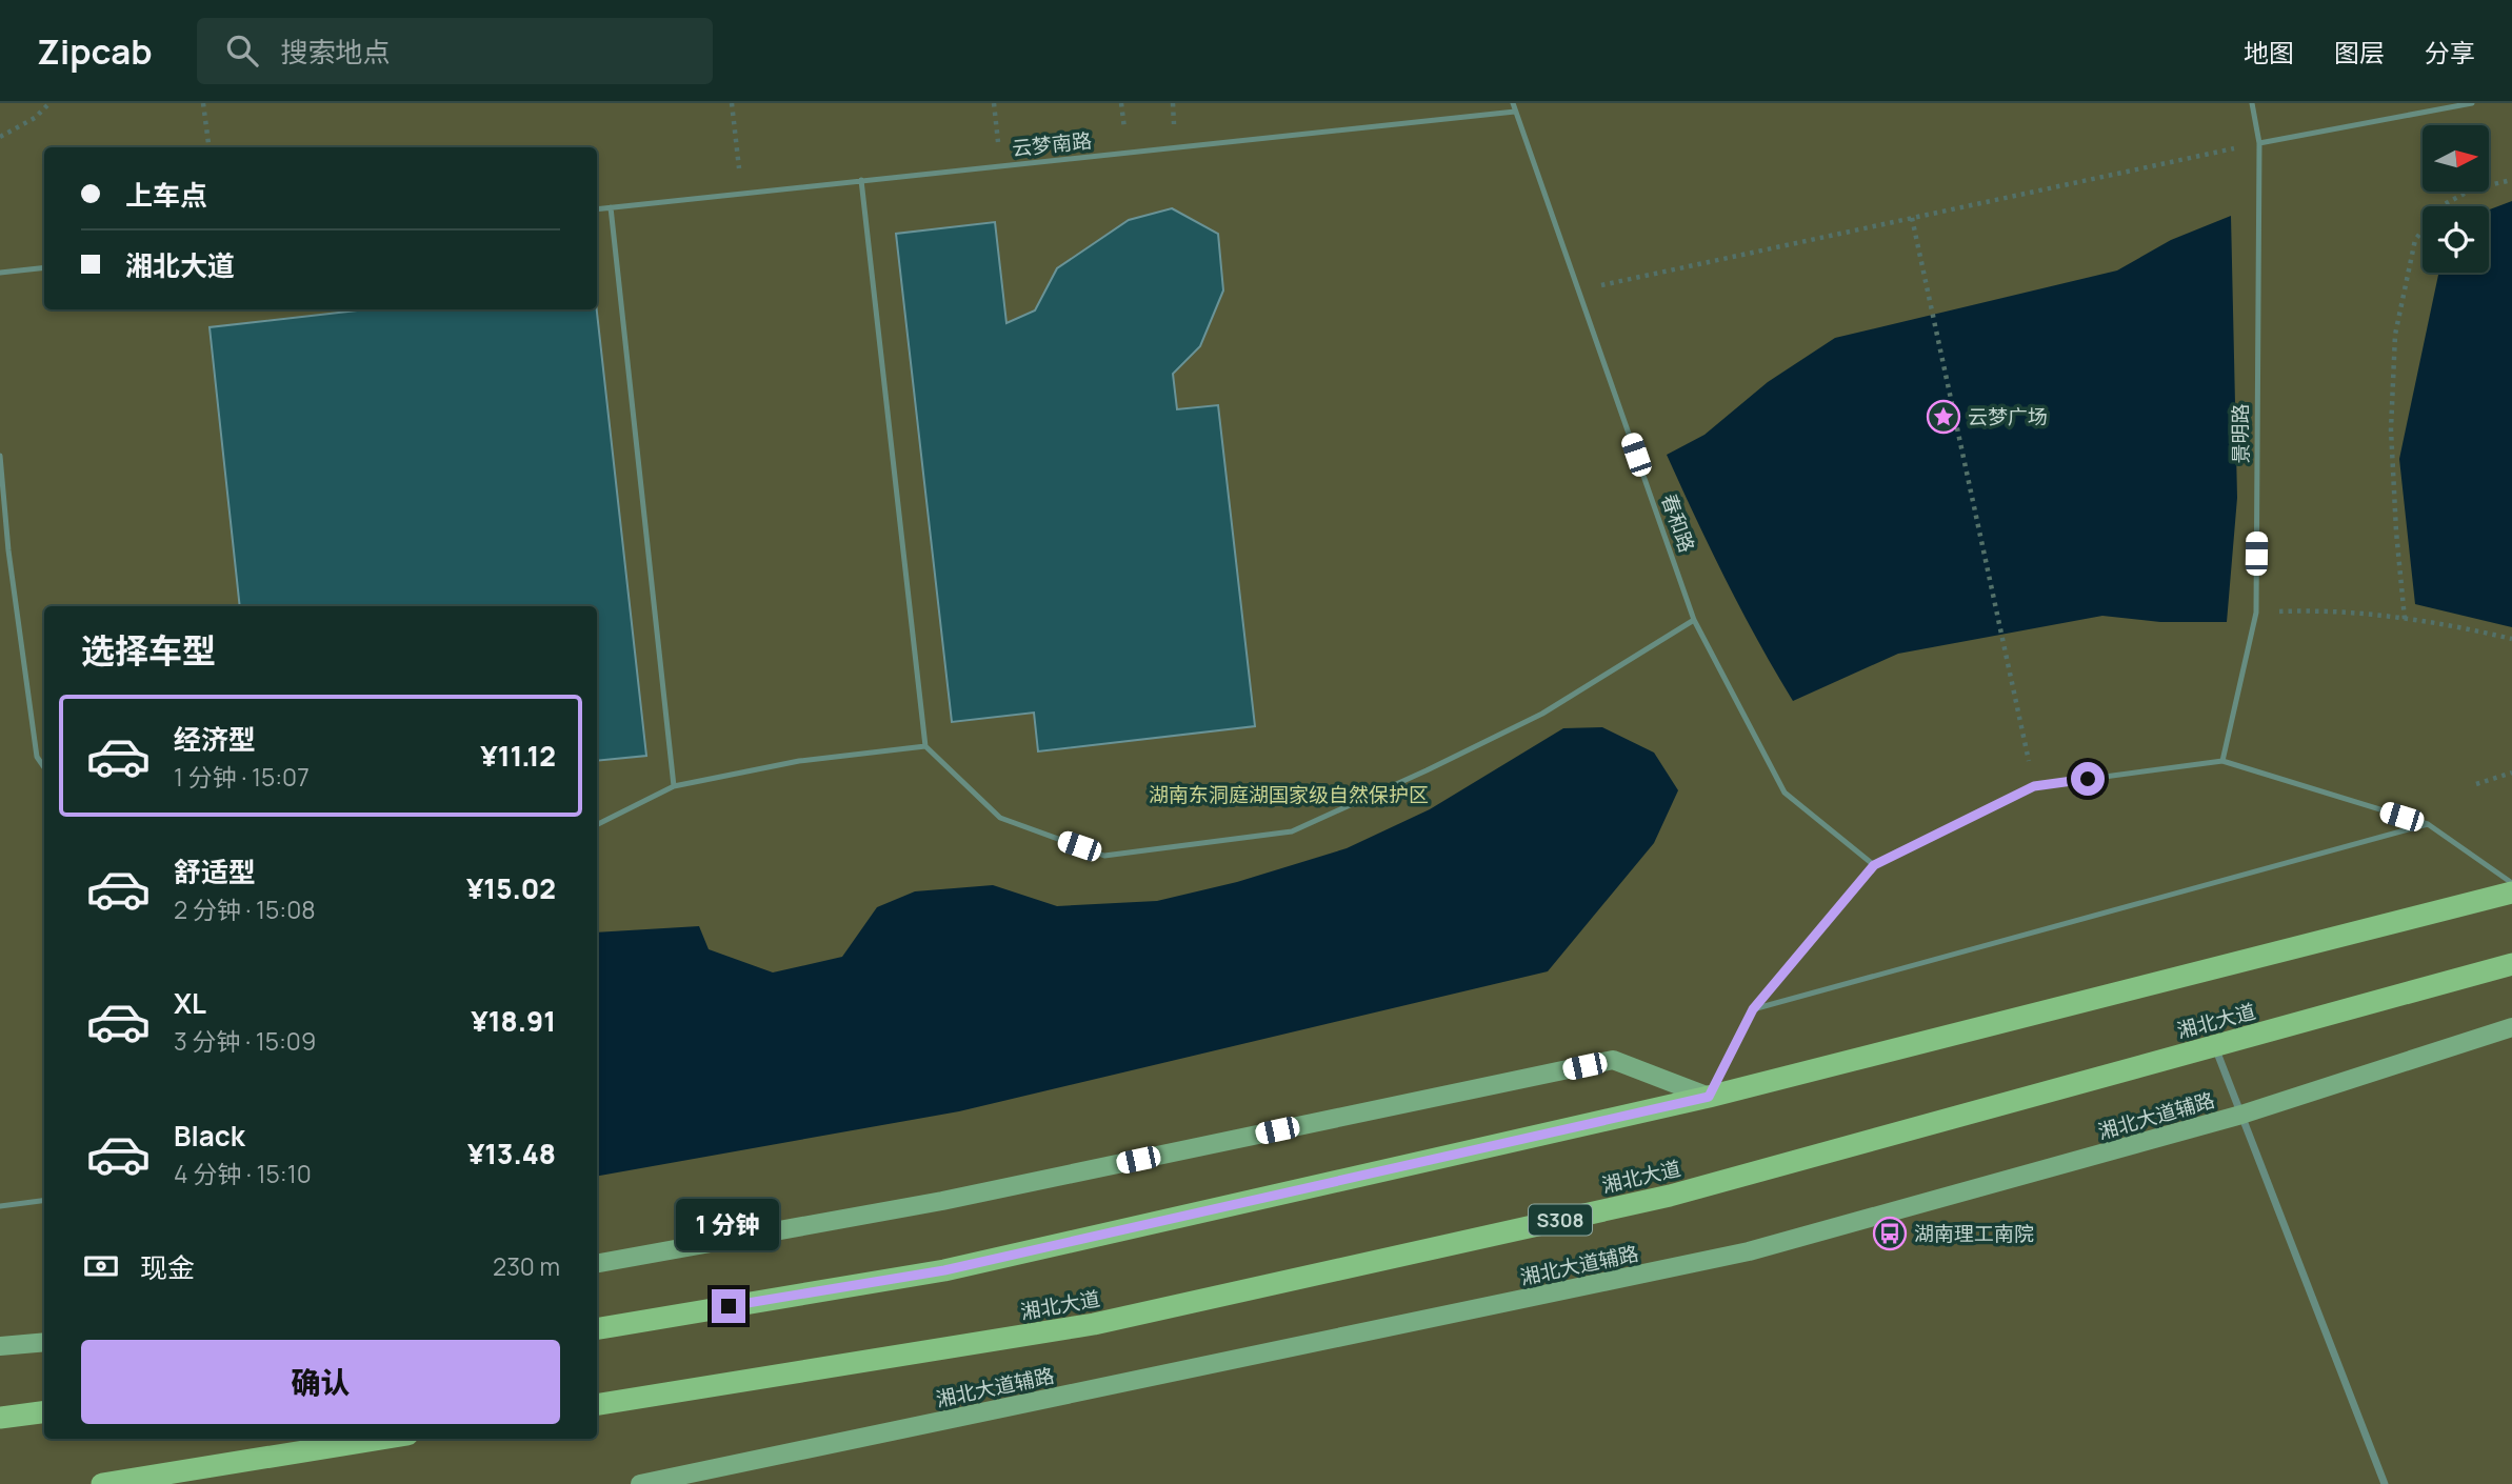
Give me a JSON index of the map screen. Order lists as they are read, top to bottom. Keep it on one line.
{"streets":{"highway":["湘北大道","S308"],"main road":["湘北大道辅路"],"lane":["云梦南路","景明路","春和路"]},"crossings":[["云梦南路","春和路"]],"parks":["湖南东洞庭湖国家级自然保护区"],"places":{"place":["云梦广场"],"bus stop":["湖南理工南院"]},"north":"right","page":{"header":"Zipcab","search":"搜索地点","nav":["地图","图层","分享"],"banner":["上车点","湘北大道"],"heading":"选择车型","list":[{"name":"经济型","note":"1 分钟 · 15:07","value":"¥11.12"},{"name":"舒适型","note":"2 分钟 · 15:08","value":"¥15.02"},{"name":"XL","note":"3 分钟 · 15:09","value":"¥18.91"},{"name":"Black","note":"4 分钟 · 15:10","value":"¥13.48"}],"bubble":"1 分钟","pay":["现金","230 m"],"buttons":"确认"}}
